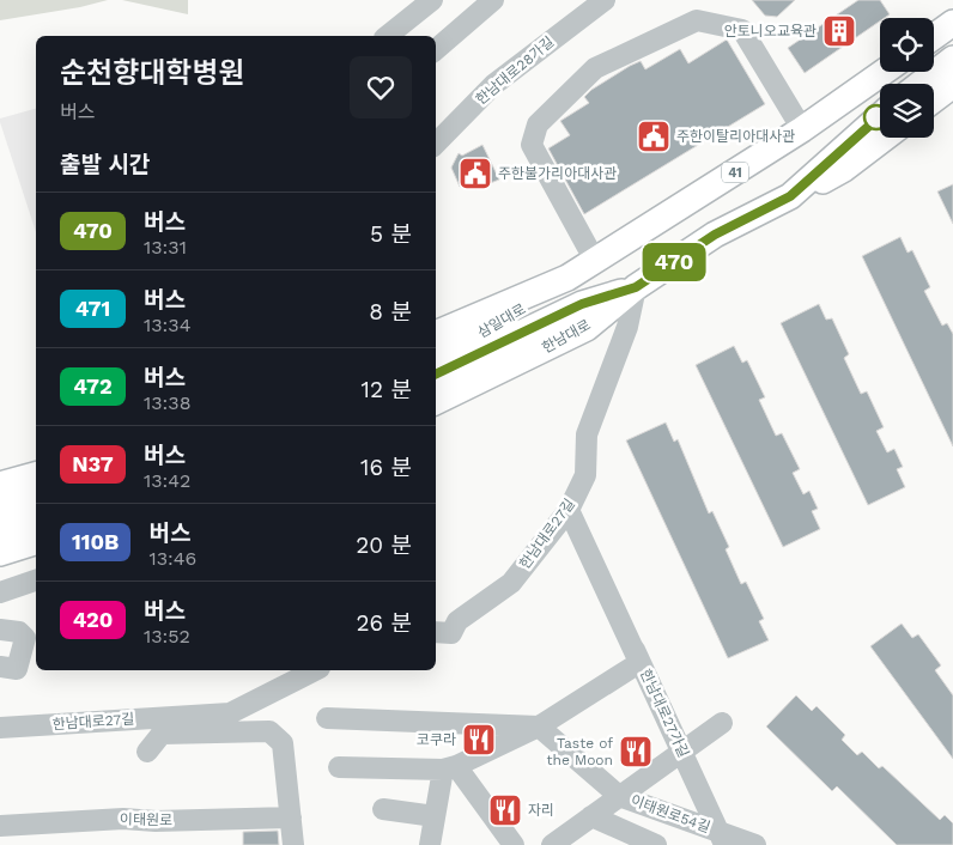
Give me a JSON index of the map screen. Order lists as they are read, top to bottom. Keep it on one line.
{"streets":{"main road":["41","삼일대로","한남대로"],"street":["한남대로28가길","한남대로27길","한남대로27가길","이태원로54길","이태원로"]},"crossings":[["41","삼일대로"],["삼일대로","한남대로"],["삼일대로","한남대로27길"],["한남대로","한남대로27길"],["한남대로27길","한남대로27가길"],["한남대로27가길","이태원로54길"]],"places":{"building":["안토니오교육관"],"public building":["주한이탈리아대사관","주한불가리아대사관"],"restaurant":["코쿠라","Taste of the Moon","자리"]},"lines":["bus line 470"],"page":{"on_map":"470","heading":[["순천향대학병원","버스"],"출발 시간"],"list":[{"mark":"470","name":"버스","note":"13:31","value":"5 분"},{"mark":"471","name":"버스","note":"13:34","value":"8 분"},{"mark":"472","name":"버스","note":"13:38","value":"12 분"},{"mark":"N37","name":"버스","note":"13:42","value":"16 분"},{"mark":"110B","name":"버스","note":"13:46","value":"20 분"},{"mark":"420","name":"버스","note":"13:52","value":"26 분"}]}}
